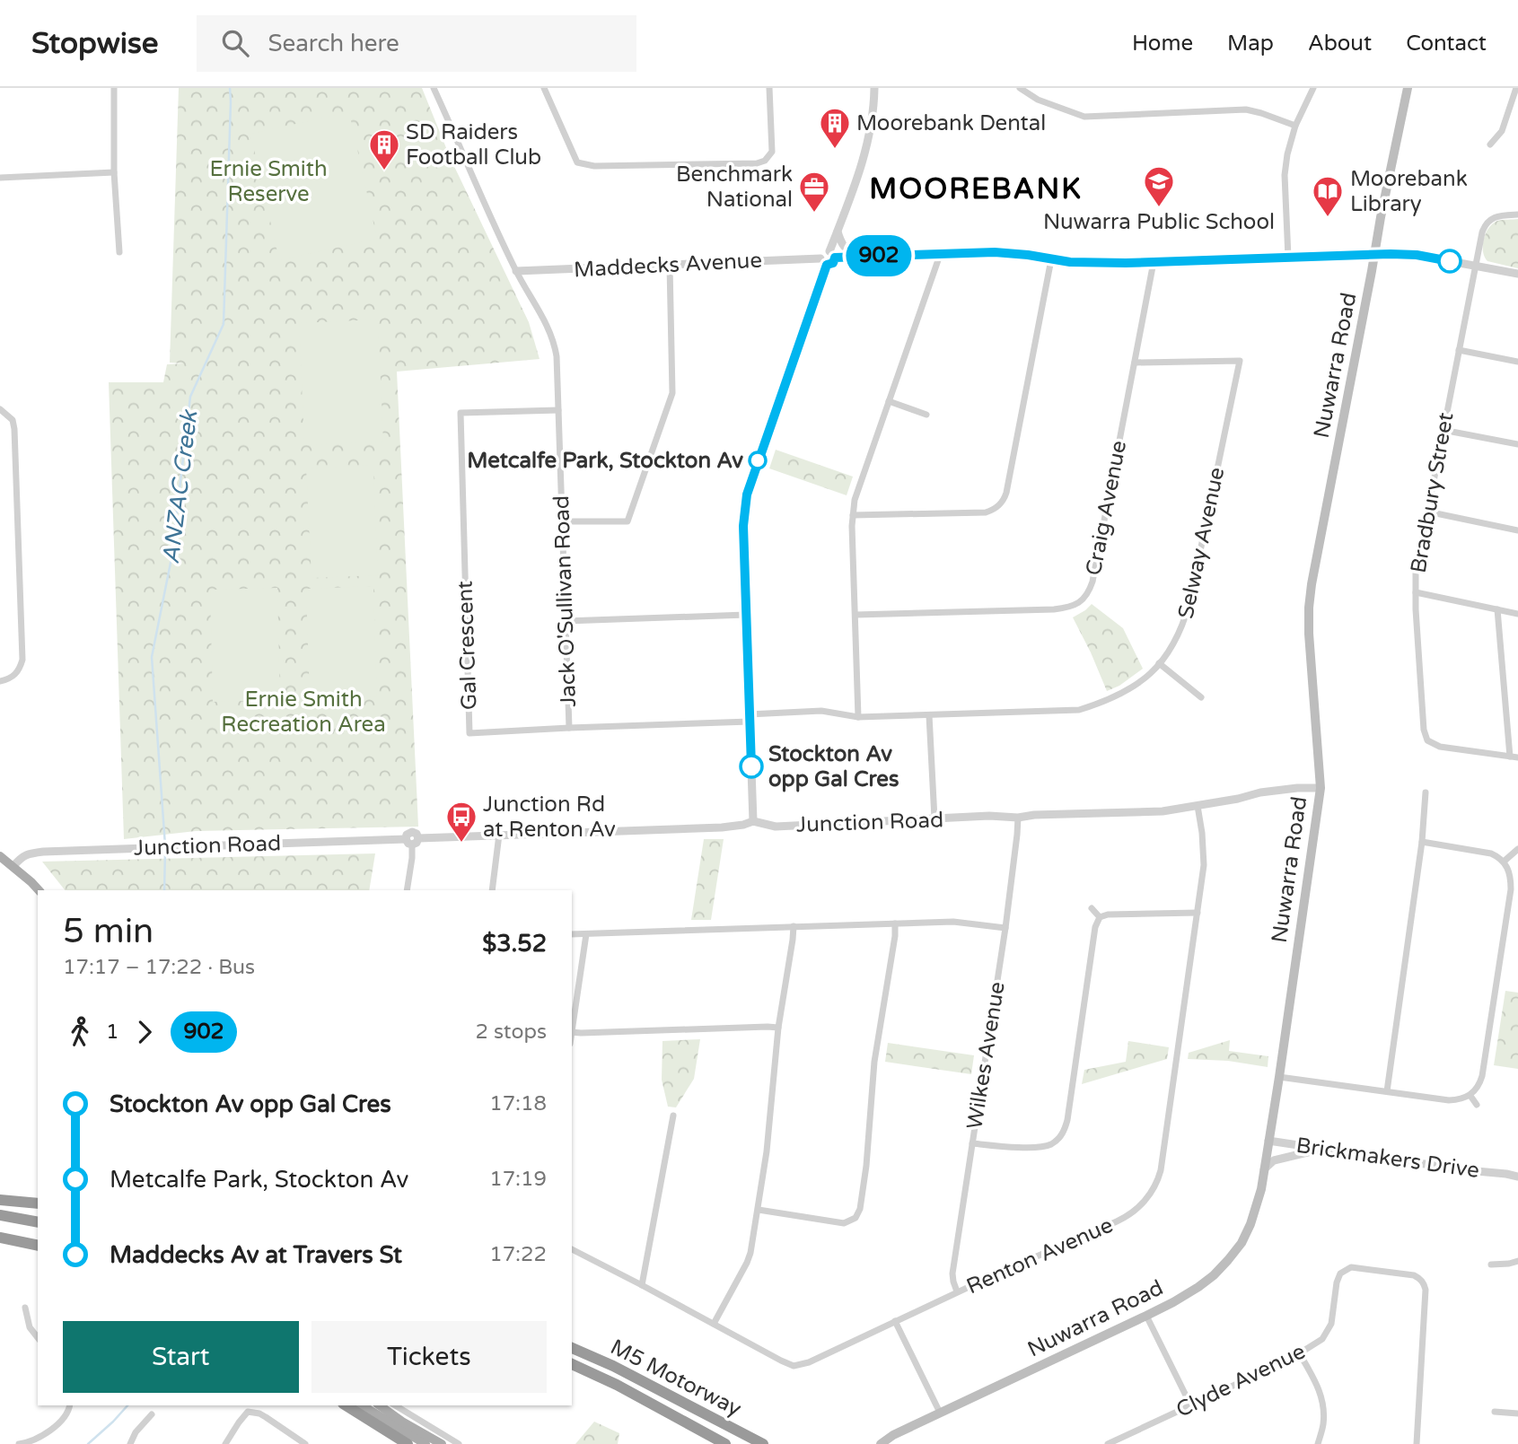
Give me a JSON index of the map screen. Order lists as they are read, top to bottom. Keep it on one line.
{"streets":{"highway":["M5 Motorway"],"main road":["Nuwarra Road"],"street":["Maddecks Avenue","Bradbury Street","Craig Avenue","Selway Avenue","Jack O'Sullivan Road","Gal Crescent","Junction Road","Wilkes Avenue","Brickmakers Drive","Renton Avenue","Clyde Avenue"]},"crossings":[["Maddecks Avenue","Jack O'Sullivan Road"],["Nuwarra Road","Junction Road"],["Nuwarra Road","Brickmakers Drive"],["Craig Avenue","Selway Avenue"],["Selway Avenue","Gal Crescent"],["Jack O'Sullivan Road","Gal Crescent"],["Junction Road","Wilkes Avenue"],["Junction Road","Renton Avenue"],["Wilkes Avenue","Renton Avenue"]],"districts":["MOOREBANK"],"water":["ANZAC Creek"],"parks":["Ernie Smith Reserve","Ernie Smith Recreation Area"],"places":{"building":["Moorebank Dental","SD Raiders Football Club"],"school or university":["Nuwarra Public School"],"office":["Benchmark National"],"library":["Moorebank Library"],"other":["Metcalfe Park, Stockton Av","Stockton Av opp Gal Cres"],"bus stop":["Junction Rd at Renton Av"]},"lines":["bus line 902"],"page":{"header":"Stopwise","search":"Search here","nav":["Home","Map","About","Contact"],"on_map":"902","heading":["5 min","17:17 – 17:22 · Bus","$3.52"],"legs":["1","902","2 stops"],"list":[{"name":"Stockton Av opp Gal Cres","value":"17:18"},{"name":"Metcalfe Park, Stockton Av","value":"17:19"},{"name":"Maddecks Av at Travers St","value":"17:22"}],"buttons":["Start","Tickets"]}}
